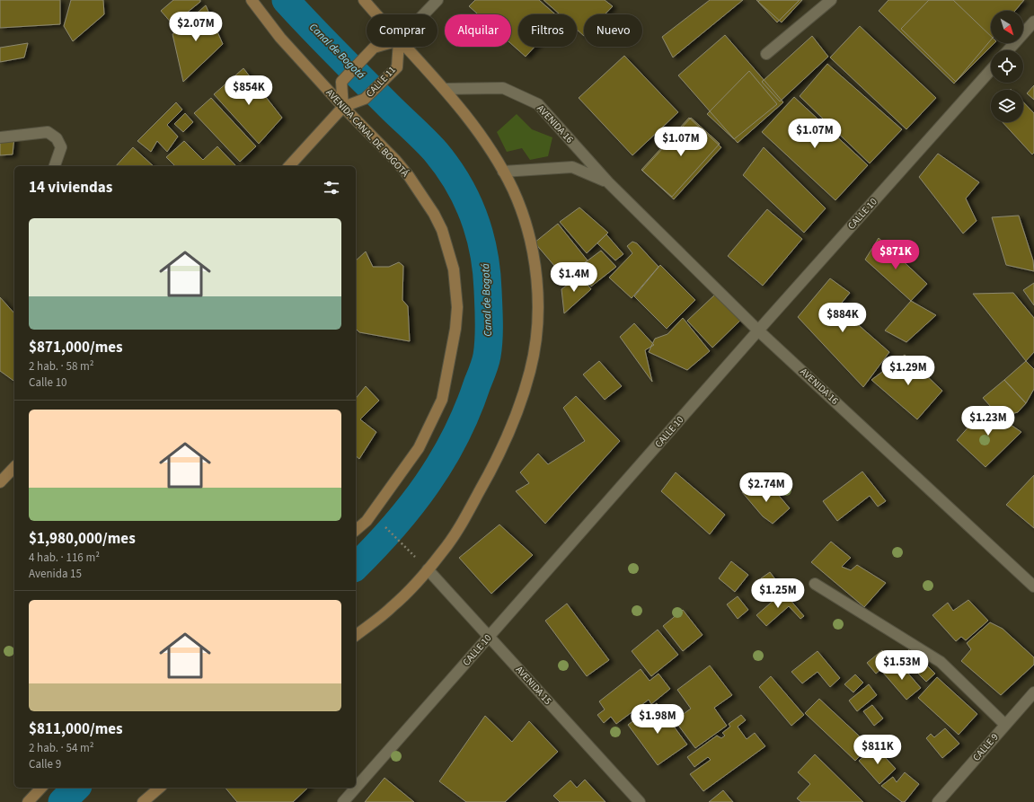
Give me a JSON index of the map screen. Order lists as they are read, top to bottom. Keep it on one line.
{"streets":{"main road":["CALLE 11","AVENIDA CANAL DE BOGOTÁ"],"street":["AVENIDA 16","CALLE 10","AVENIDA 15","CALLE 9"]},"crossings":[["CALLE 11","AVENIDA CANAL DE BOGOTÁ"],["AVENIDA 16","CALLE 10"],["CALLE 10","AVENIDA 15"]],"water":["Canal de Bogotá"],"north":"bottom right","page":{"price":["$2.07M","$854K","$1.07M","$1.07M","$871K","$1.4M","$884K","$1.29M","$1.23M","$2.74M","$1.25M","$1.53M","$1.98M","$811K"],"chip":["Comprar","Alquilar","Filtros","Nuevo"],"heading":"14 viviendas","list":[{"name":"$871,000/mes","note":"2 hab. · 58 m² · Calle 10"},{"name":"$1,980,000/mes","note":"4 hab. · 116 m² · Avenida 15"},{"name":"$811,000/mes","note":"2 hab. · 54 m² · Calle 9"}]}}
